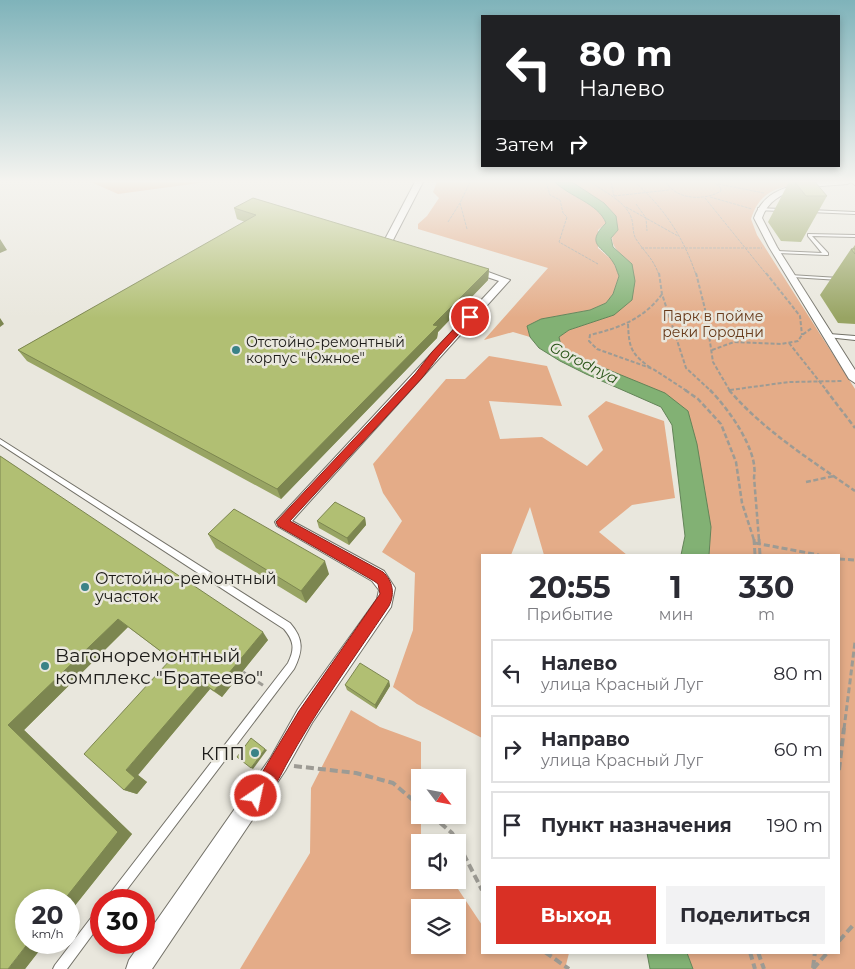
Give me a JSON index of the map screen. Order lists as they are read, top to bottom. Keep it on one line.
{"water":["Gorodnya"],"parks":["Парк в пойме реки Городни"],"places":["Отстойно-ремонтный корпус \"Южное\"","Отстойно-ремонтный участок","Вагоноремонтный комплекс \"Братеево\"","КПП"],"north":"bottom right","page":{"turn":["80 m","Налево"],"then":"Затем","eta":["20:55","Прибытие","1","мин","330","m"],"list":[{"name":"Налево","note":"улица Красный Луг","value":"80 m"},{"name":"Направо","note":"улица Красный Луг","value":"60 m"},{"name":"Пункт назначения","value":"190 m"}],"buttons":["Выход","Поделиться"],"speed":"20 km/h","limit":"30"}}
